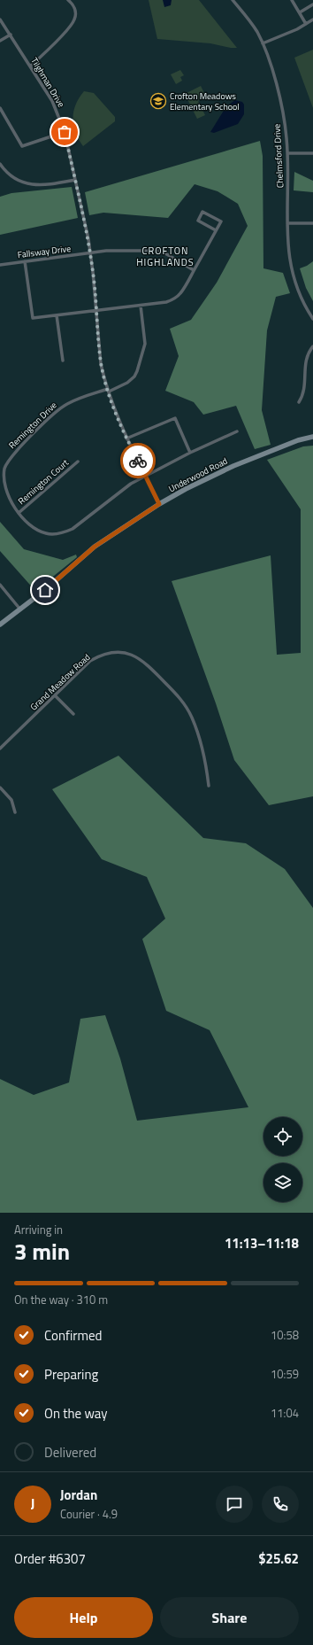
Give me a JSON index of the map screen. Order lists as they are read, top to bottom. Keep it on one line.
{"streets":{"street":["Tilghman Drive","Chelmsford Drive","Fallsway Drive","Remington Drive","Underwood Road","Remington Court","Grand Meadow Road"]},"crossings":[["Tilghman Drive","Fallsway Drive"],["Tilghman Drive","Remington Drive"],["Tilghman Drive","Underwood Road"],["Remington Drive","Remington Court"]],"districts":["CROFTON HIGHLANDS"],"places":{"school or university":["Crofton Meadows Elementary School"]},"page":{"heading":["3 min","Arriving in","11:13–11:18"],"panel":["Jordan","Courier · 4.9","Order #6307","$25.62"],"bar":"On the way · 310 m","list":[["Confirmed","10:58"],["Preparing","10:59"],["On the way","11:04"],"Delivered"],"round":"J","buttons":["Help","Share"]}}
